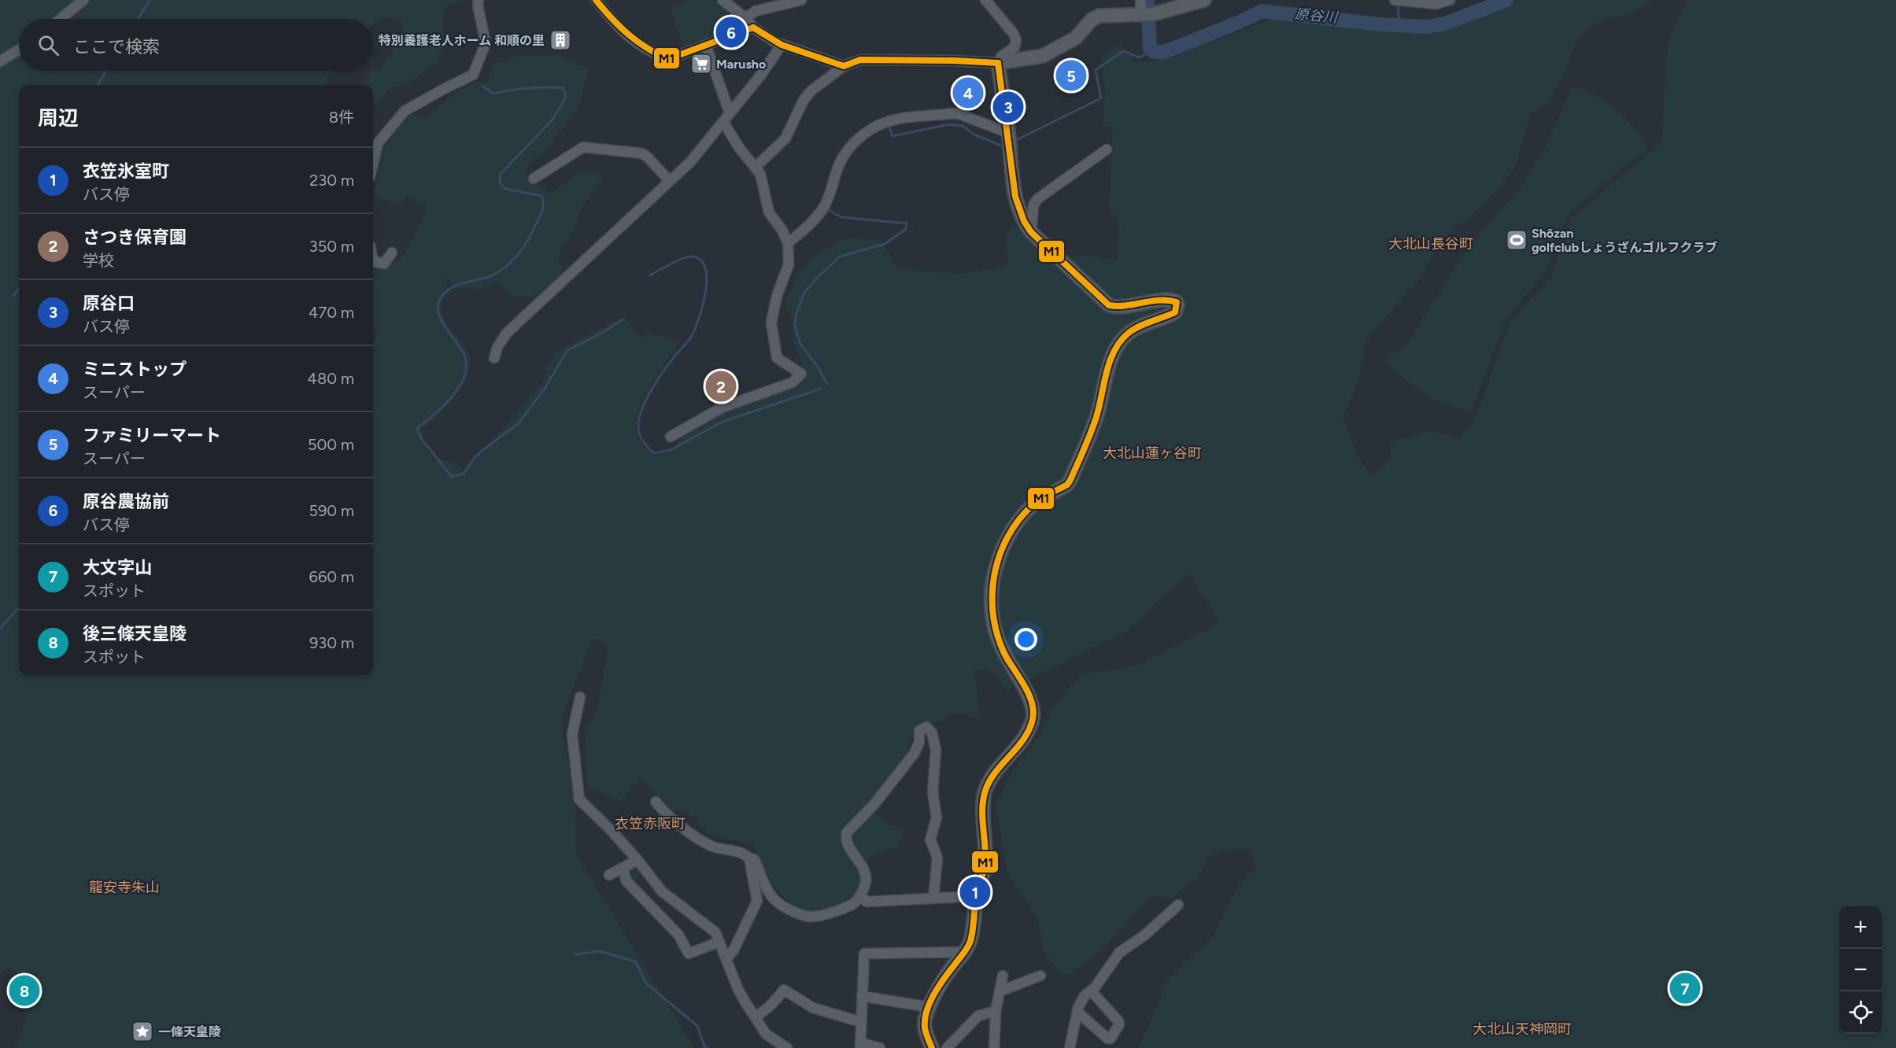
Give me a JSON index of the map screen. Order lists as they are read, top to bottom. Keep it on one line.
{"districts":["大北山長谷町","大北山蓮ヶ谷町","衣笠赤阪町","龍安寺朱山","大北山天神岡町"],"water":["原谷川"],"places":{"building":["特別養護老人ホーム 和順の里"],"supermarket":["Marusho"],"sports":["Shõzan golfclubしょうざんゴルフクラブ"],"place":["一條天皇陵"]},"lines":["transit line M1"],"page":{"pins":["6","5","4","3","2","1","7","8"],"search":"ここで検索","heading":["周辺","8件"],"list":[{"mark":"1","name":"衣笠氷室町","note":"バス停","value":"230 m"},{"mark":"2","name":"さつき保育園","note":"学校","value":"350 m"},{"mark":"3","name":"原谷口","note":"バス停","value":"470 m"},{"mark":"4","name":"ミニストップ","note":"スーパー","value":"480 m"},{"mark":"5","name":"ファミリーマート","note":"スーパー","value":"500 m"},{"mark":"6","name":"原谷農協前","note":"バス停","value":"590 m"},{"mark":"7","name":"大文字山","note":"スポット","value":"660 m"},{"mark":"8","name":"後三條天皇陵","note":"スポット","value":"930 m"}],"map_buttons":["+","−"]}}
